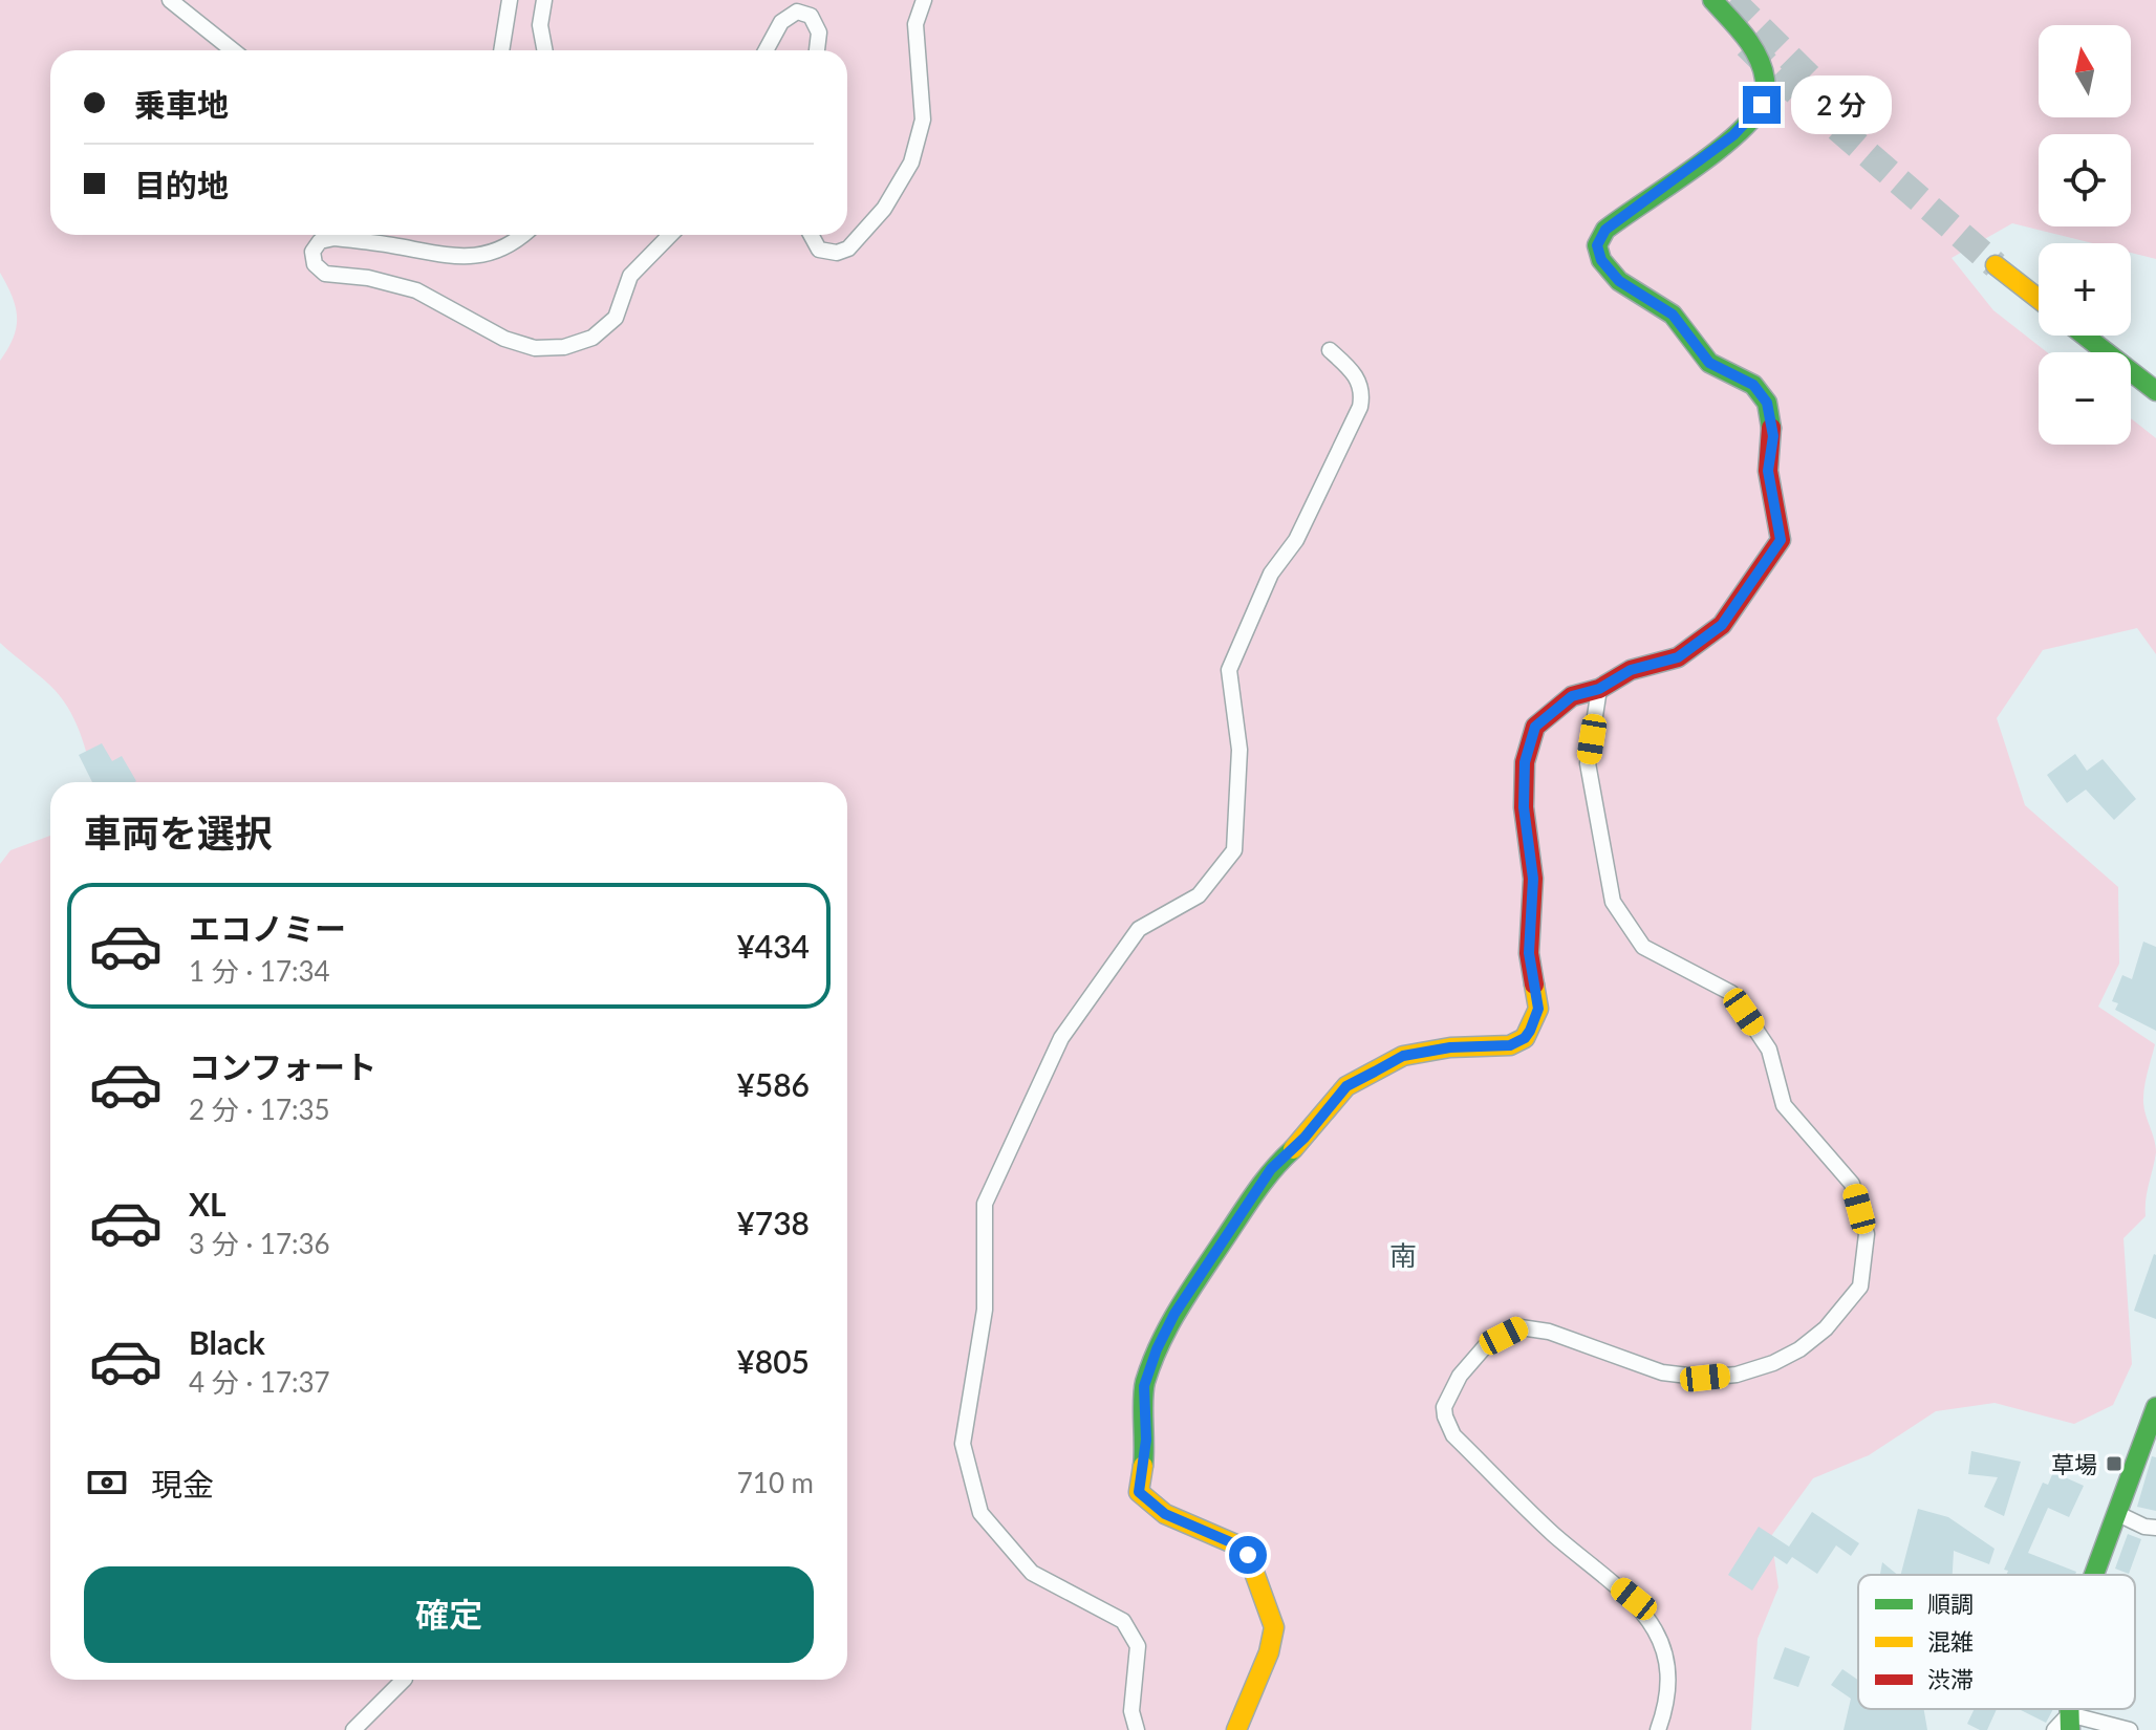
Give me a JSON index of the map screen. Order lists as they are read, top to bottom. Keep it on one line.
{"districts":["南"],"places":{"transit":["草場"]},"legend":["順調","混雑","渋滞"],"north":"top","page":{"map_buttons":["+","−"],"banner":["乗車地","目的地"],"bubble":"2 分","heading":"車両を選択","list":[{"name":"エコノミー","note":"1 分 · 17:34","value":"¥434"},{"name":"コンフォート","note":"2 分 · 17:35","value":"¥586"},{"name":"XL","note":"3 分 · 17:36","value":"¥738"},{"name":"Black","note":"4 分 · 17:37","value":"¥805"}],"pay":["現金","710 m"],"buttons":"確定"}}
